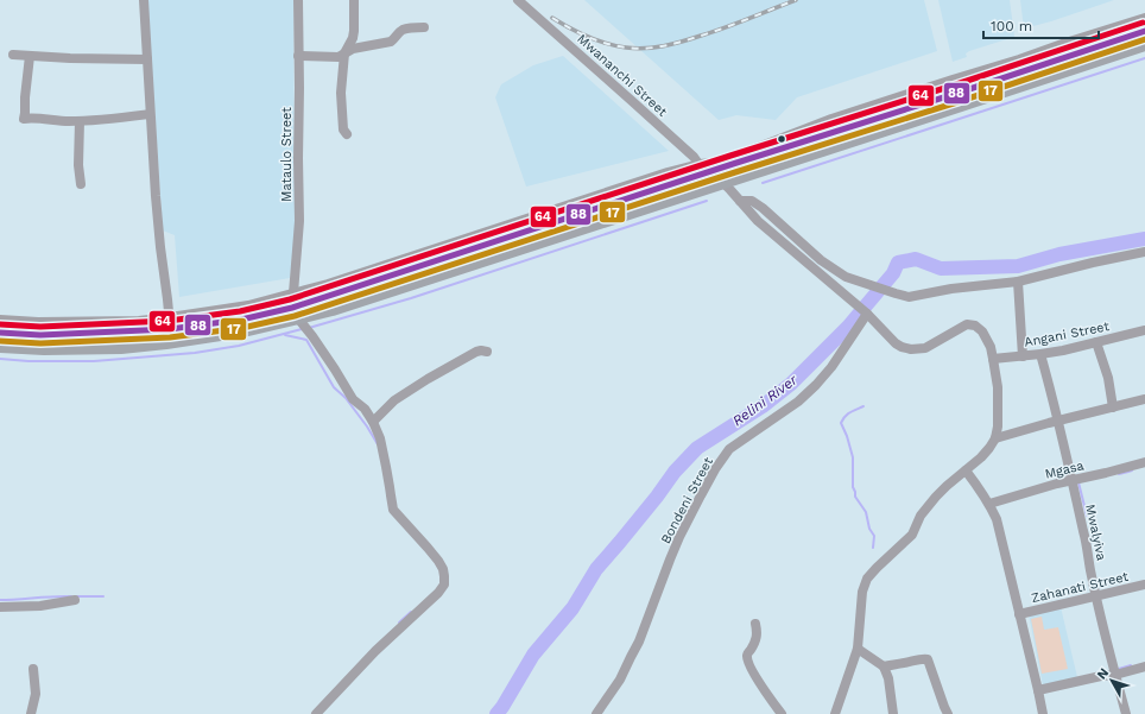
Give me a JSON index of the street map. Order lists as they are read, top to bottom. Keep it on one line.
{"streets":{"street":["Mwananchi Street","Mataulo Street","Angani Street","Mgasa","Bondeni Street","Mwalyiva","Zahanati Street"]},"crossings":[["Angani Street","Mwalyiva"],["Mgasa","Mwalyiva"],["Mwalyiva","Zahanati Street"]],"water":["Relini River"],"lines":["transit line 64","transit line 88","transit line 17"],"scale_bar":"100 m","north":"top left"}
